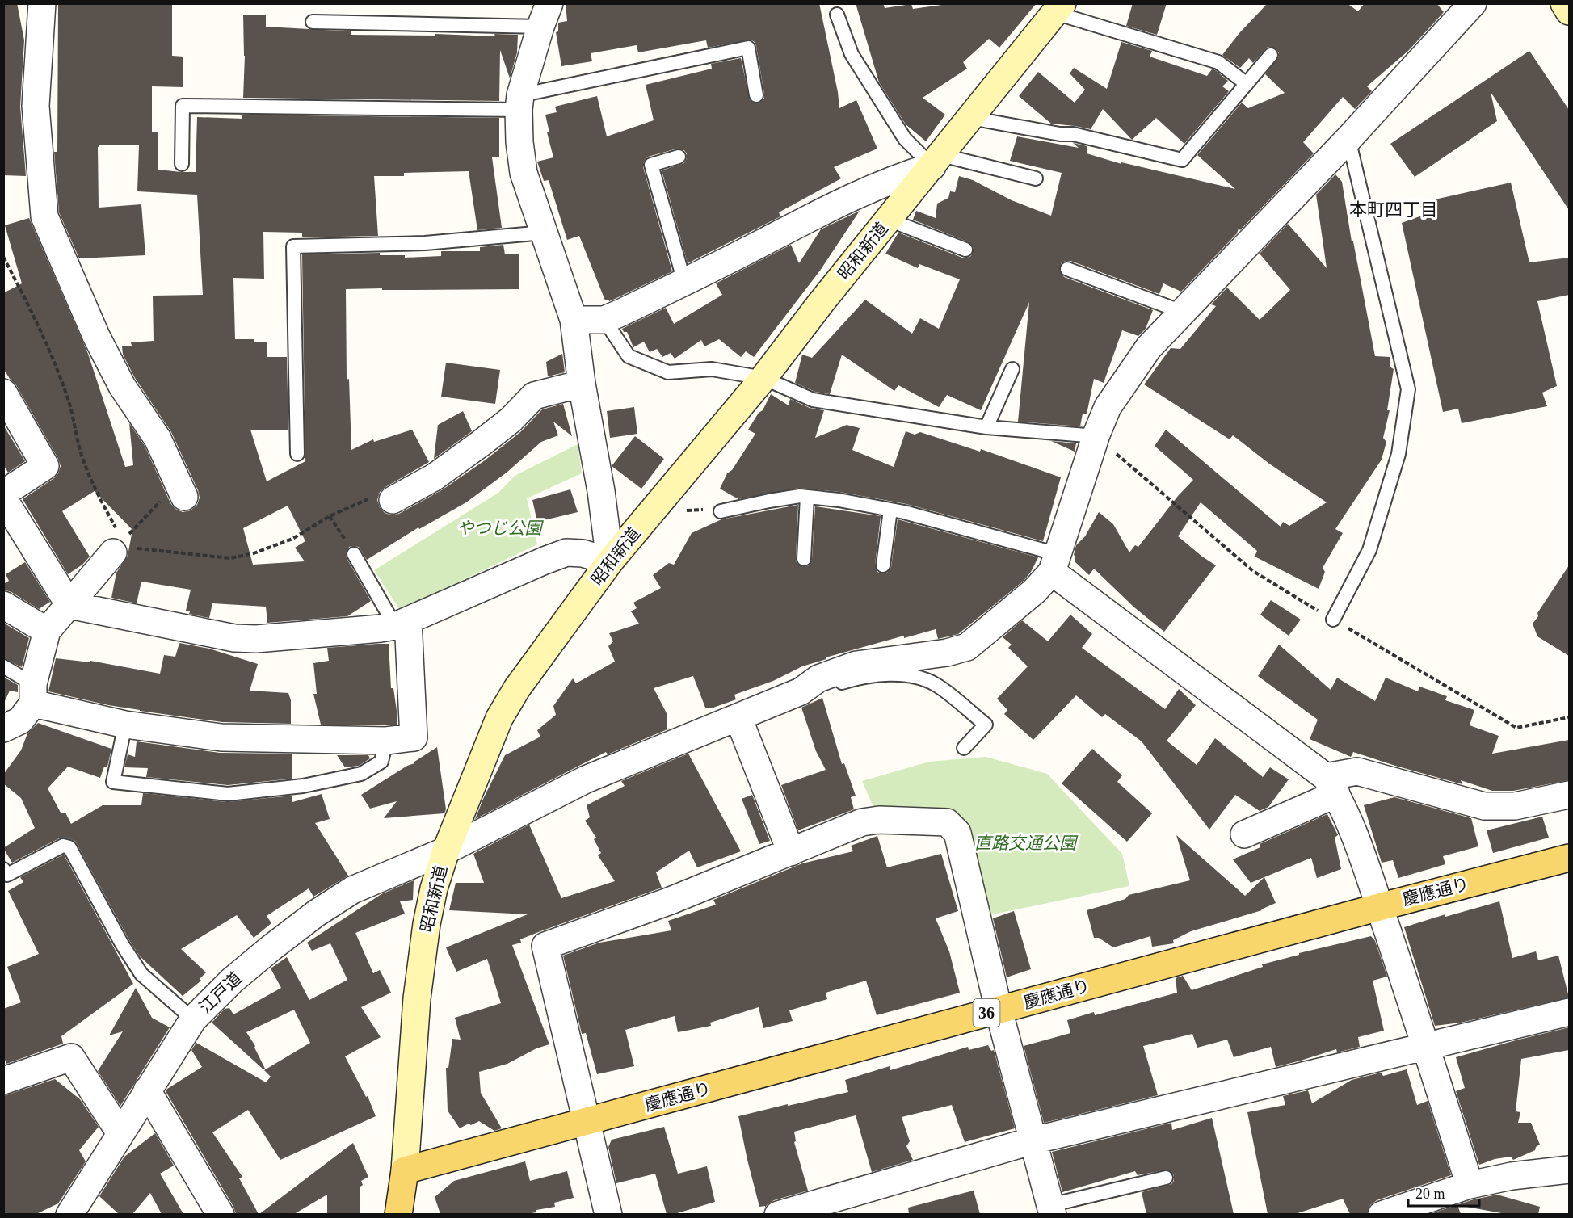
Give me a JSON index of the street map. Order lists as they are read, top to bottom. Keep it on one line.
{"streets":{"main road":["昭和新道","慶應通り","36"],"street":["江戸道"]},"crossings":[["昭和新道","慶應通り"],["昭和新道","江戸道"]],"districts":["本町四丁目"],"parks":["やつじ公園","直路交通公園"],"scale_bar":"20 m"}
